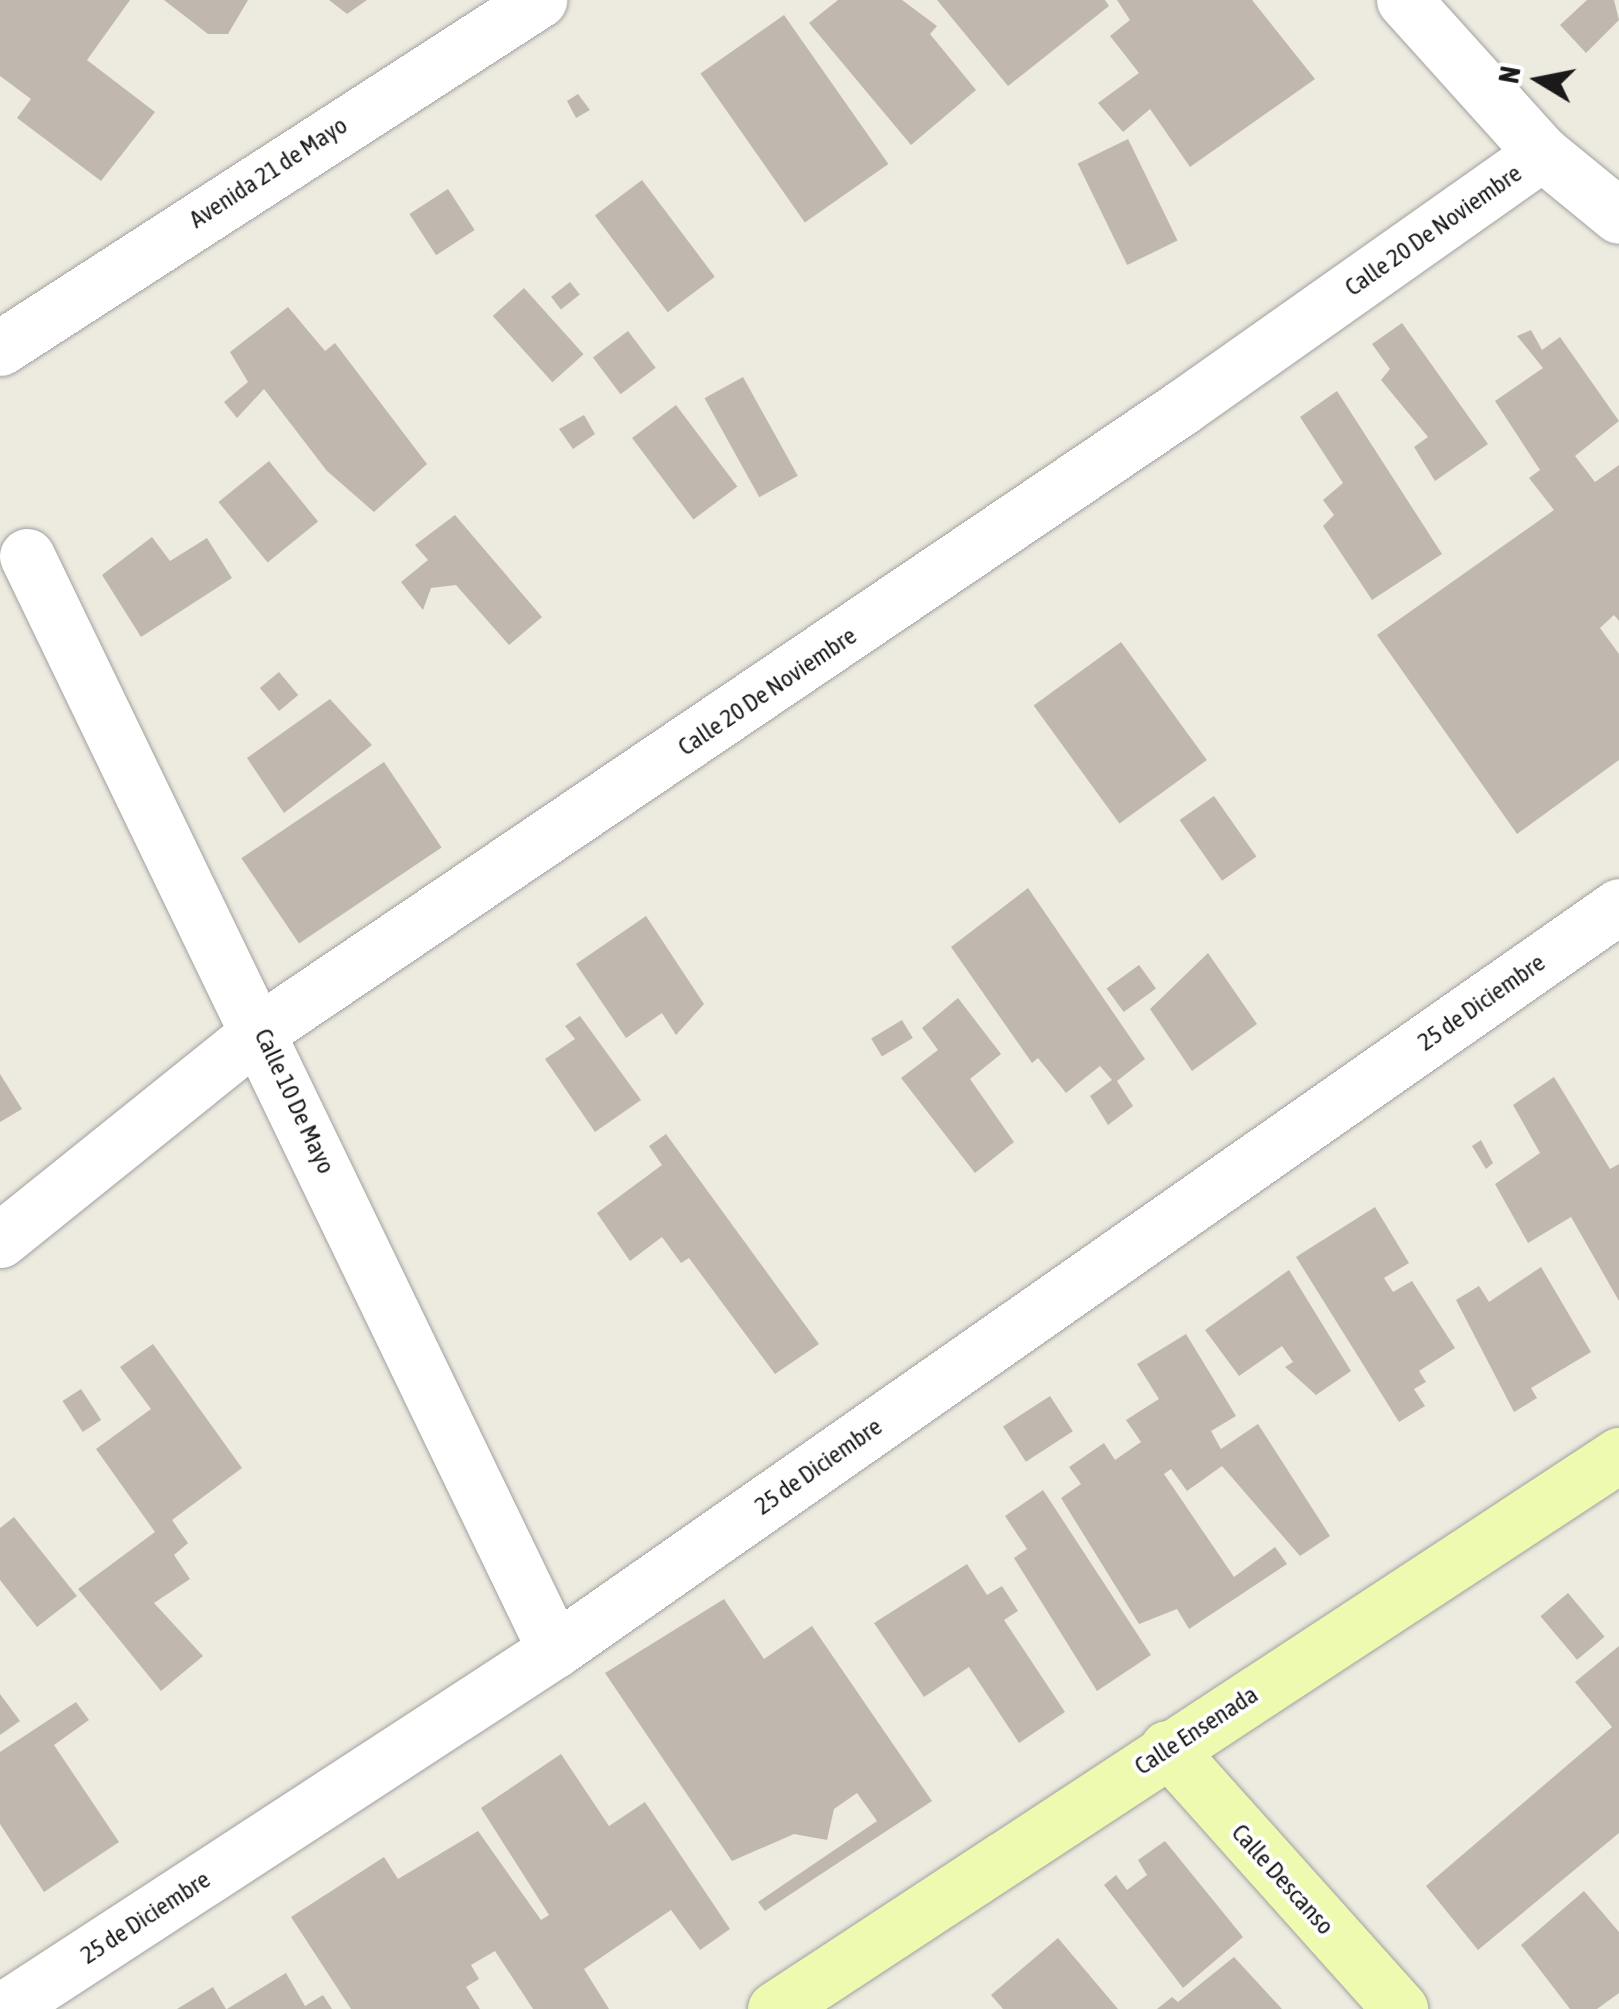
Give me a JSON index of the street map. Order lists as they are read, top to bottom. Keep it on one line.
{"streets":{"street":["Avenida 21 de Mayo","Calle 20 De Noviembre","25 de Diciembre","Calle 10 De Mayo","Calle Ensenada","Calle Descanso"]},"crossings":[["Calle 20 De Noviembre","Calle 10 De Mayo"],["25 de Diciembre","Calle 10 De Mayo"],["Calle Ensenada","Calle Descanso"]],"north":"left"}
